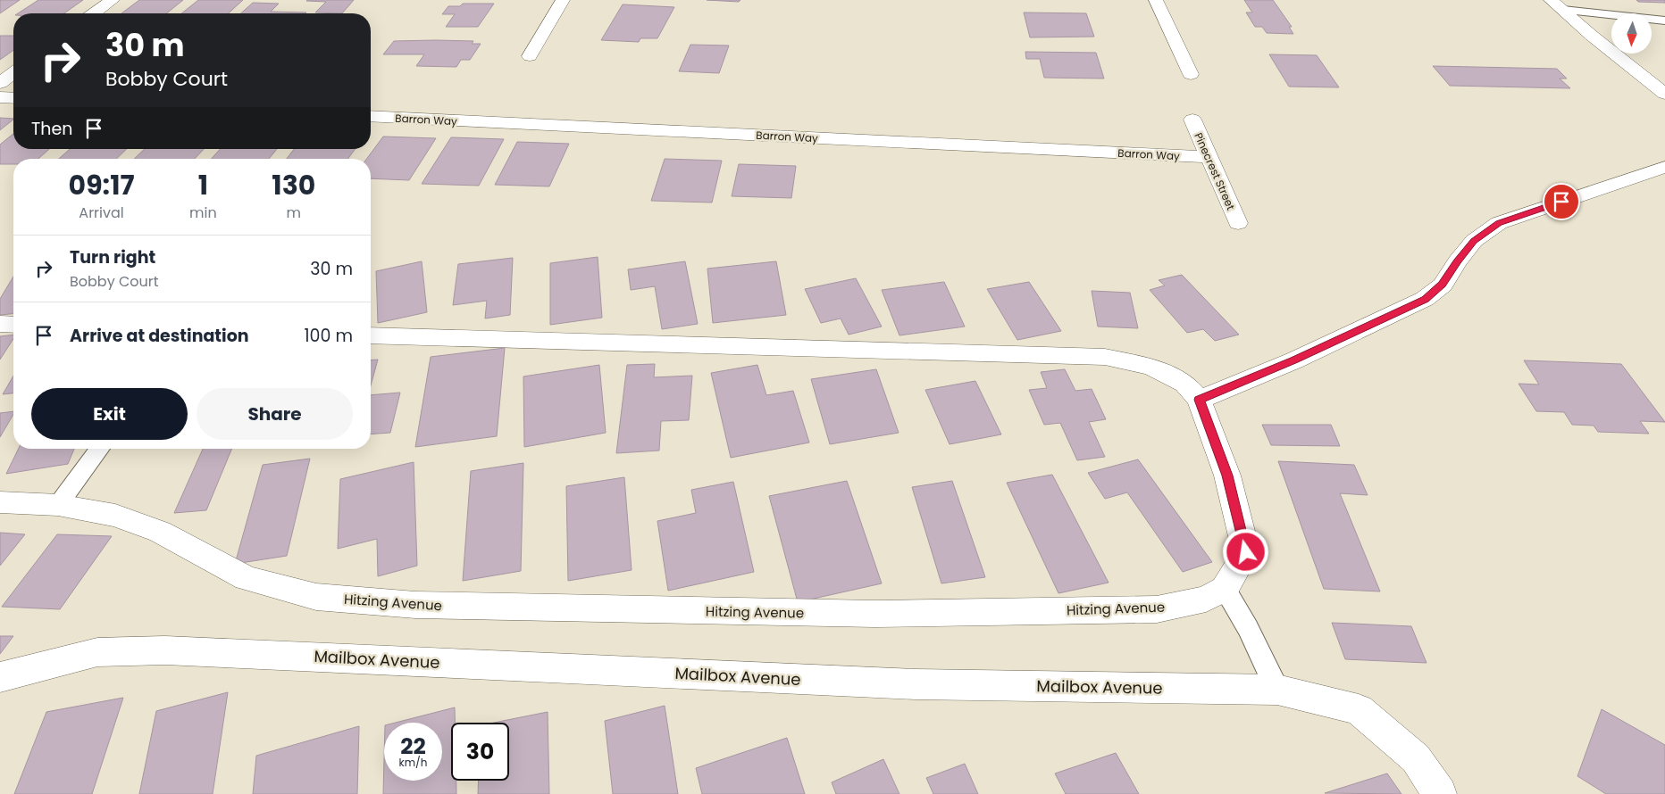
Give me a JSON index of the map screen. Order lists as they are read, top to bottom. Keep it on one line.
{"streets":{"street":["Barron Way","Pinecrest Street","Hitzing Avenue","Mailbox Avenue"]},"crossings":[["Barron Way","Pinecrest Street"]],"north":"bottom","page":{"turn":["30 m","Bobby Court"],"then":"Then","eta":["09:17","Arrival","1","min","130","m"],"list":[{"name":"Turn right","note":"Bobby Court","value":"30 m"},{"name":"Arrive at destination","value":"100 m"}],"buttons":["Exit","Share"],"speed":"22 km/h","limit":"30"}}
